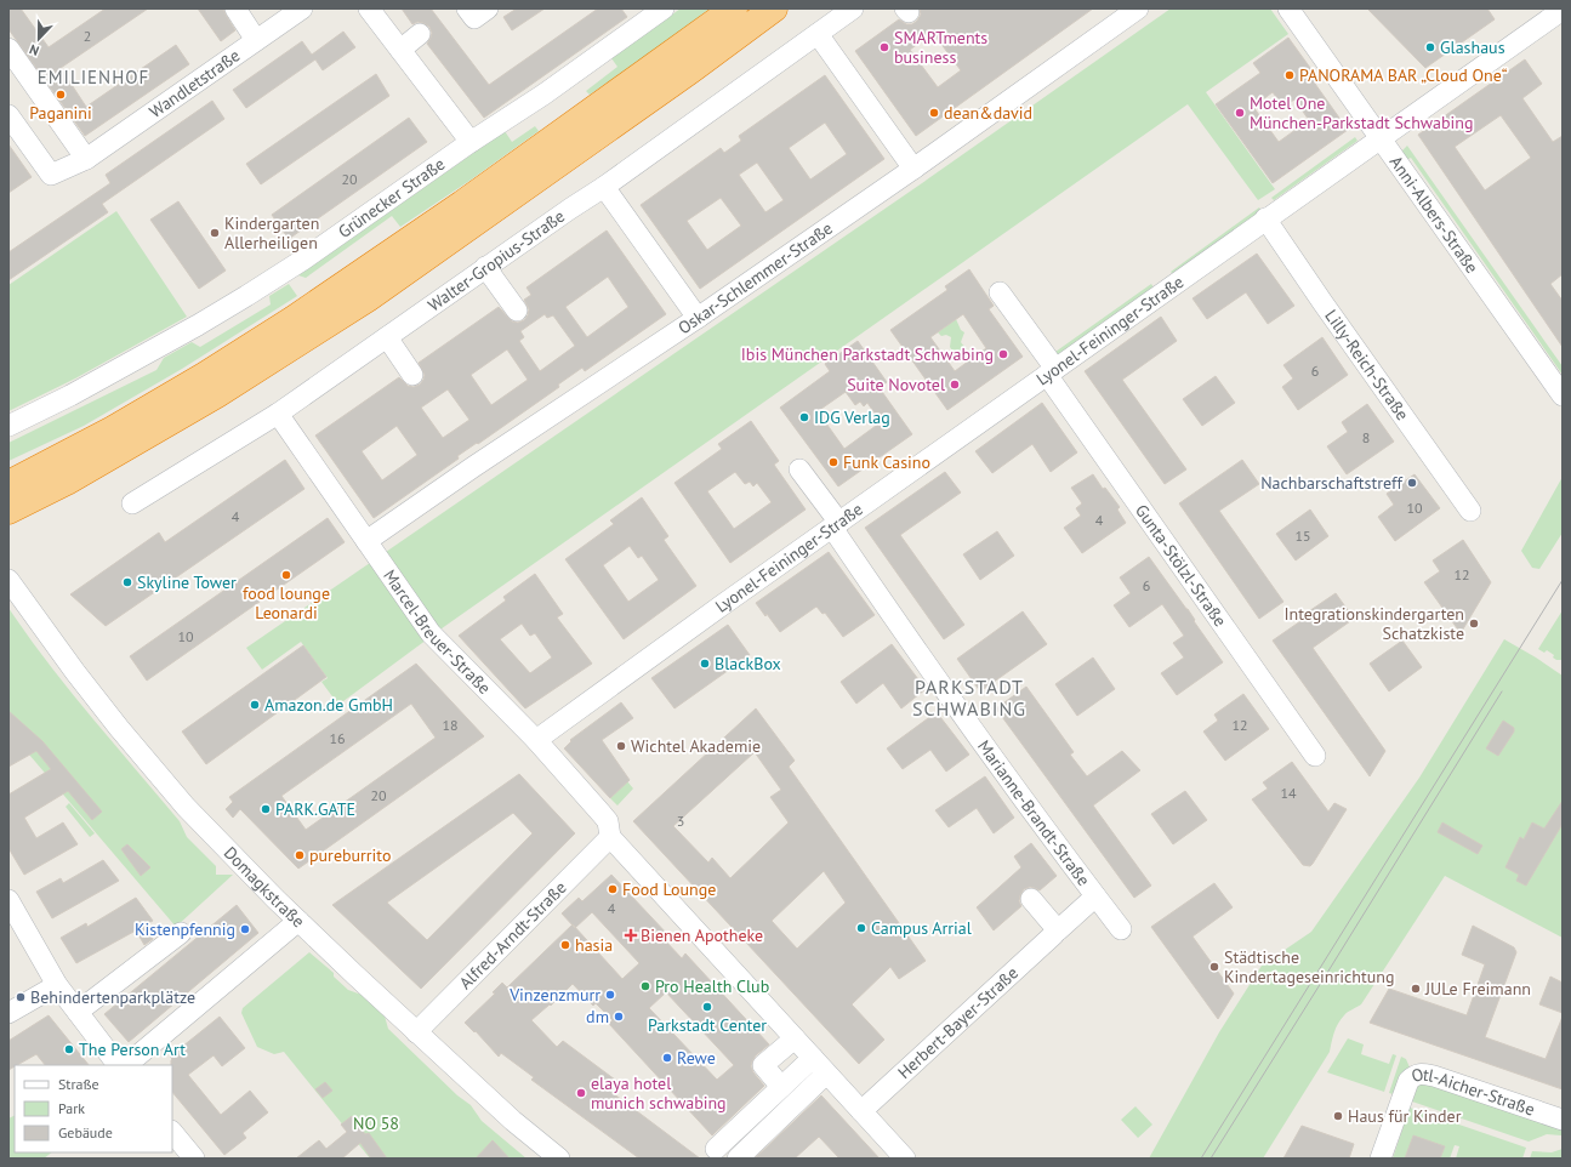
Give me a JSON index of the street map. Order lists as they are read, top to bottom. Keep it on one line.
{"streets":{"street":["Wandletstraße","Grünecker Straße","Anni-Albers-Straße","Walter-Gropius-Straße","Oskar-Schlemmer-Straße","Lyonel-Feininger-Straße","Lilly-Reich-Straße","Gunta-Stölzl-Straße","Marcel-Breuer-Straße","Marianne-Brandt-Straße","Domagkstraße","Alfred-Arndt-Straße","Herbert-Bayer-Straße","Otl-Aicher-Straße"]},"crossings":[["Anni-Albers-Straße","Lyonel-Feininger-Straße"],["Walter-Gropius-Straße","Marcel-Breuer-Straße"],["Oskar-Schlemmer-Straße","Marcel-Breuer-Straße"],["Lyonel-Feininger-Straße","Lilly-Reich-Straße"],["Lyonel-Feininger-Straße","Gunta-Stölzl-Straße"],["Lyonel-Feininger-Straße","Marcel-Breuer-Straße"],["Lyonel-Feininger-Straße","Marianne-Brandt-Straße"],["Marcel-Breuer-Straße","Alfred-Arndt-Straße"],["Marianne-Brandt-Straße","Herbert-Bayer-Straße"],["Domagkstraße","Alfred-Arndt-Straße"]],"districts":["EMILIENHOF","PARKSTADT SCHWABING"],"parks":["NO 58"],"places":{"other":["SMARTments business","Glashaus","PANORAMA BAR „Cloud One“","Paganini","dean&david","Motel One München-Parkstadt Schwabing","Kindergarten Allerheiligen","Ibis München Parkstadt Schwabing","Suite Novotel","IDG Verlag","Funk Casino","Nachbarschaftstreff","food lounge Leonardi","Skyline Tower","Integrationskindergarten Schatzkiste","BlackBox","Amazon.de GmbH","Wichtel Akademie","PARK.GATE","pureburrito","Food Lounge","Campus Arrial","Kistenpfennig","hasia","Städtische Kindertageseinrichtung","Pro Health Club","JULe Freimann","Vinzenzmurr","Behindertenparkplätze","Parkstadt Center","dm","The Person Art","Rewe","elaya hotel munich schwabing","Haus für Kinder"],"health":["Bienen Apotheke"]},"house_numbers":["2","20","6","8","10","4","4","15","12","6","10","18","12","16","14","20","3","4"],"legend":["Straße","Park","Gebäude"],"north":"bottom"}
